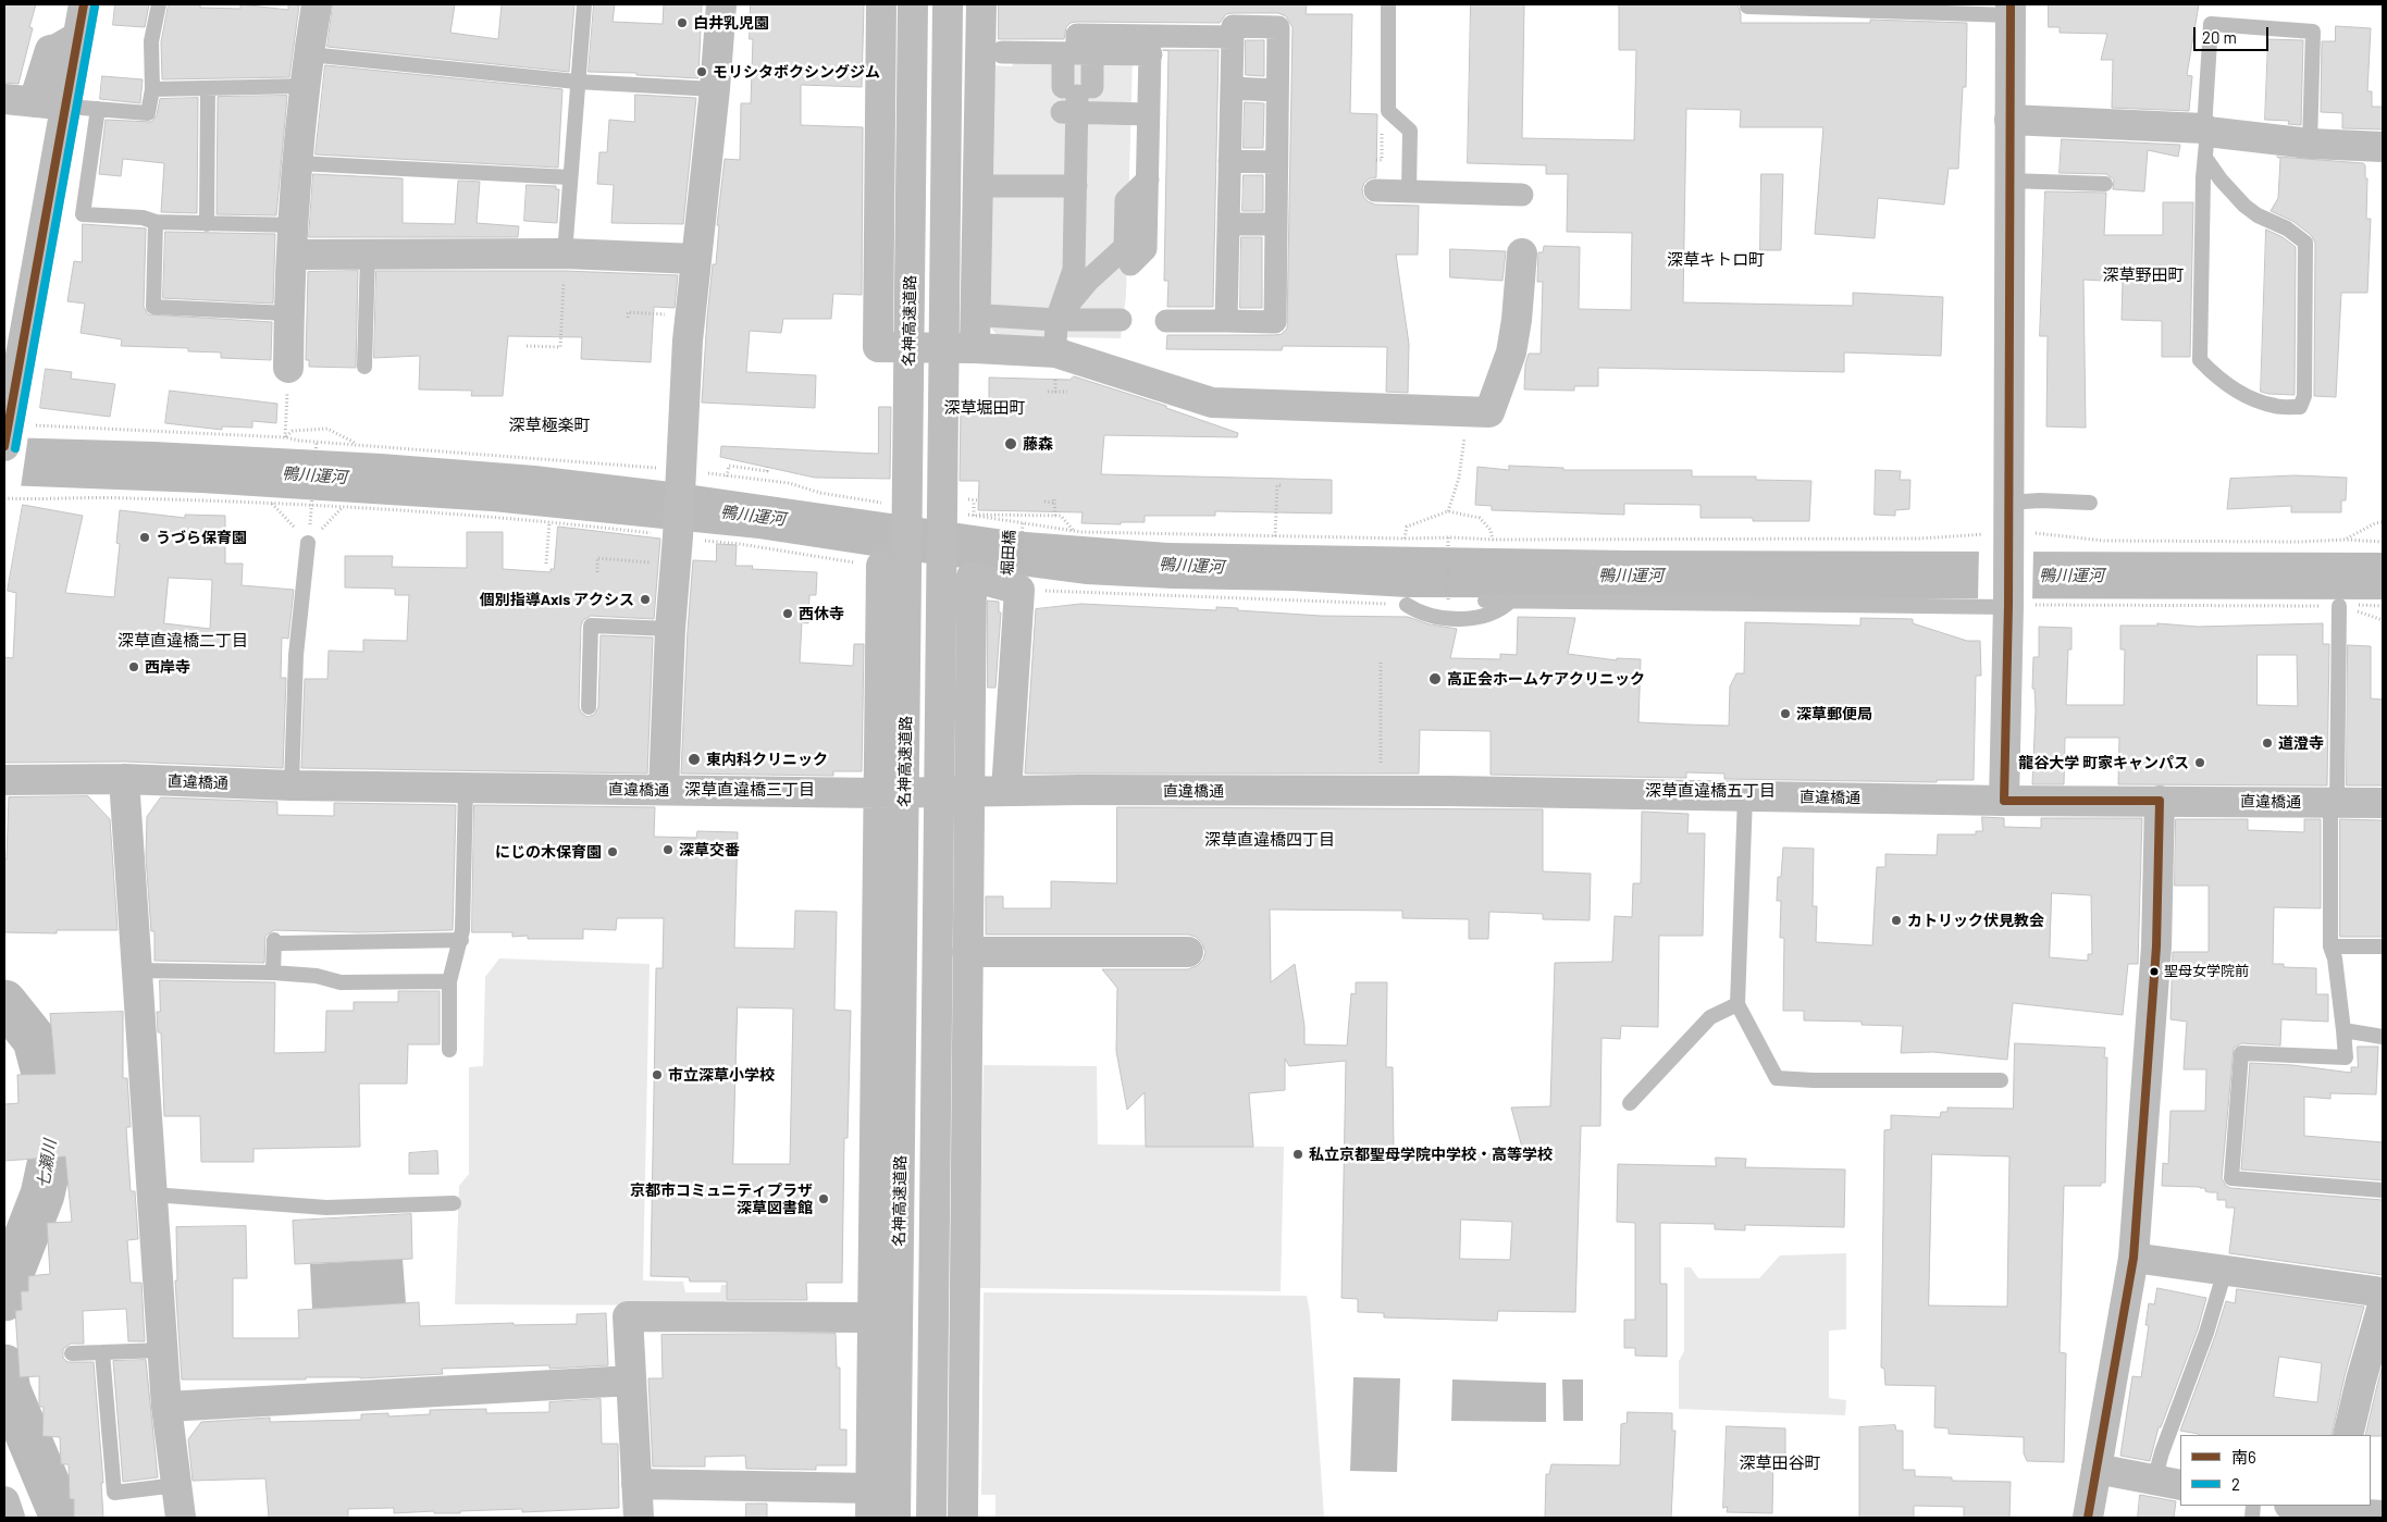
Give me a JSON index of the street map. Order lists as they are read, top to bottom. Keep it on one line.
{"streets":{"main road":["名神高速道路","直違橋通"],"path":["堀田橋"]},"districts":["深草キトロ町","深草野田町","深草堀田町","深草極楽町","深草直違橋二丁目","深草直違橋三丁目","深草直違橋五丁目","深草直違橋四丁目","深草田谷町"],"water":["鴨川運河","七瀬川"],"places":["白井乳児園","モリシタボクシングジム","藤森","うづら保育園","個別指導Axis アクシス","西休寺","西岸寺","高正会ホームケアクリニック","深草郵便局","道澄寺","東内科クリニック","龍谷大学 町家キャンパス","深草交番","にじの木保育園","カトリック伏見教会","聖母女学院前","市立深草小学校","私立京都聖母学院中学校・高等学校","京都市コミュニティプラザ 深草図書館"],"lines":["transit line 南6","transit line 2"],"legend":["南6","2"],"scale_bar":"20 m"}
